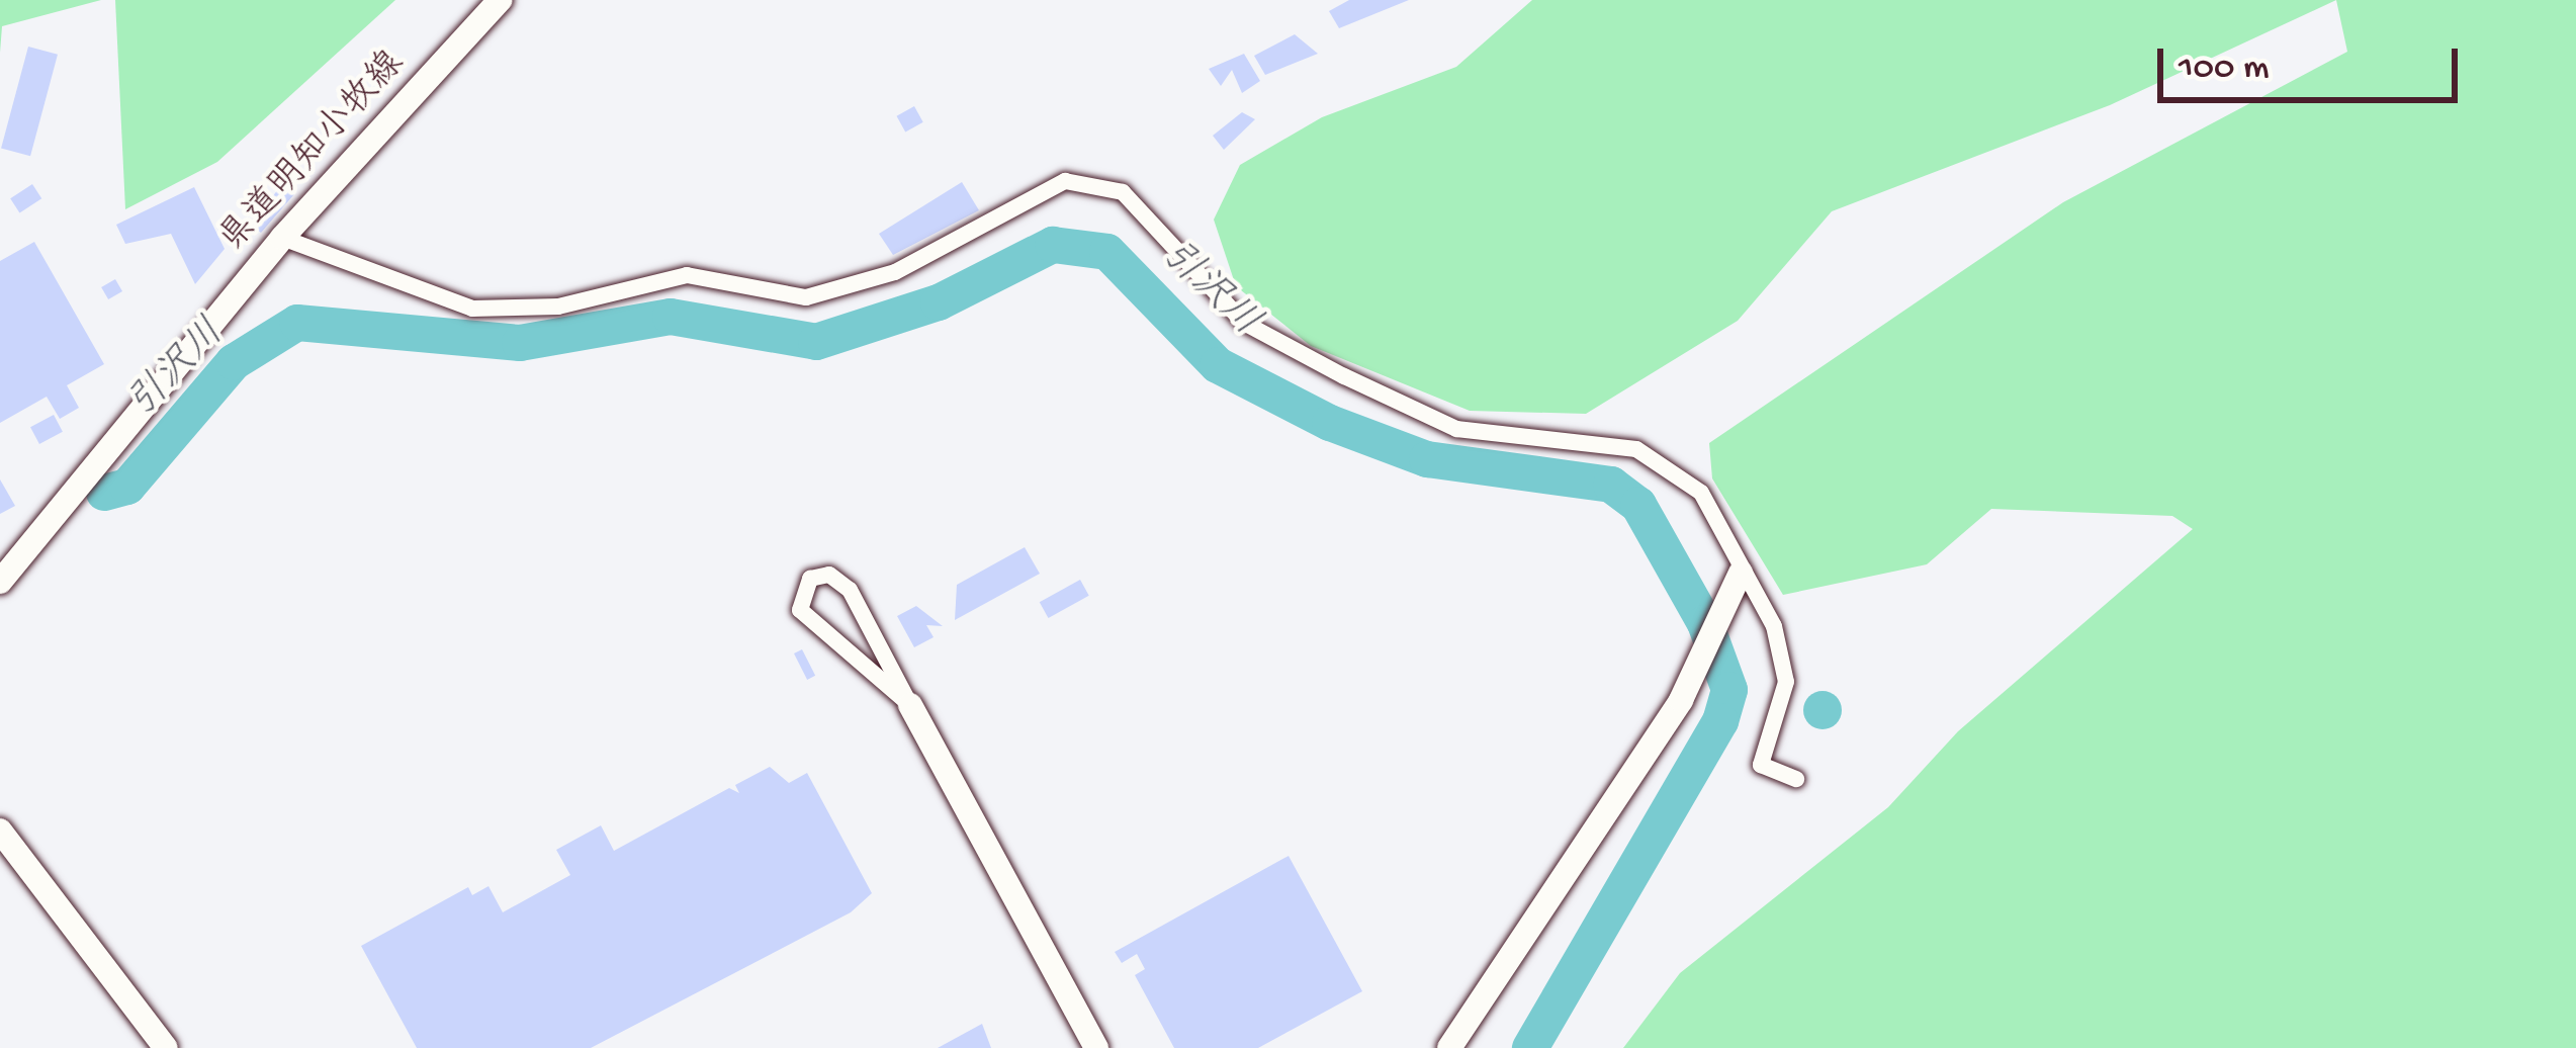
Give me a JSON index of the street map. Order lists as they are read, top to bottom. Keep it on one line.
{"streets":{"street":["県道明知小牧線"]},"water":["引沢川"],"scale_bar":"100 m"}
